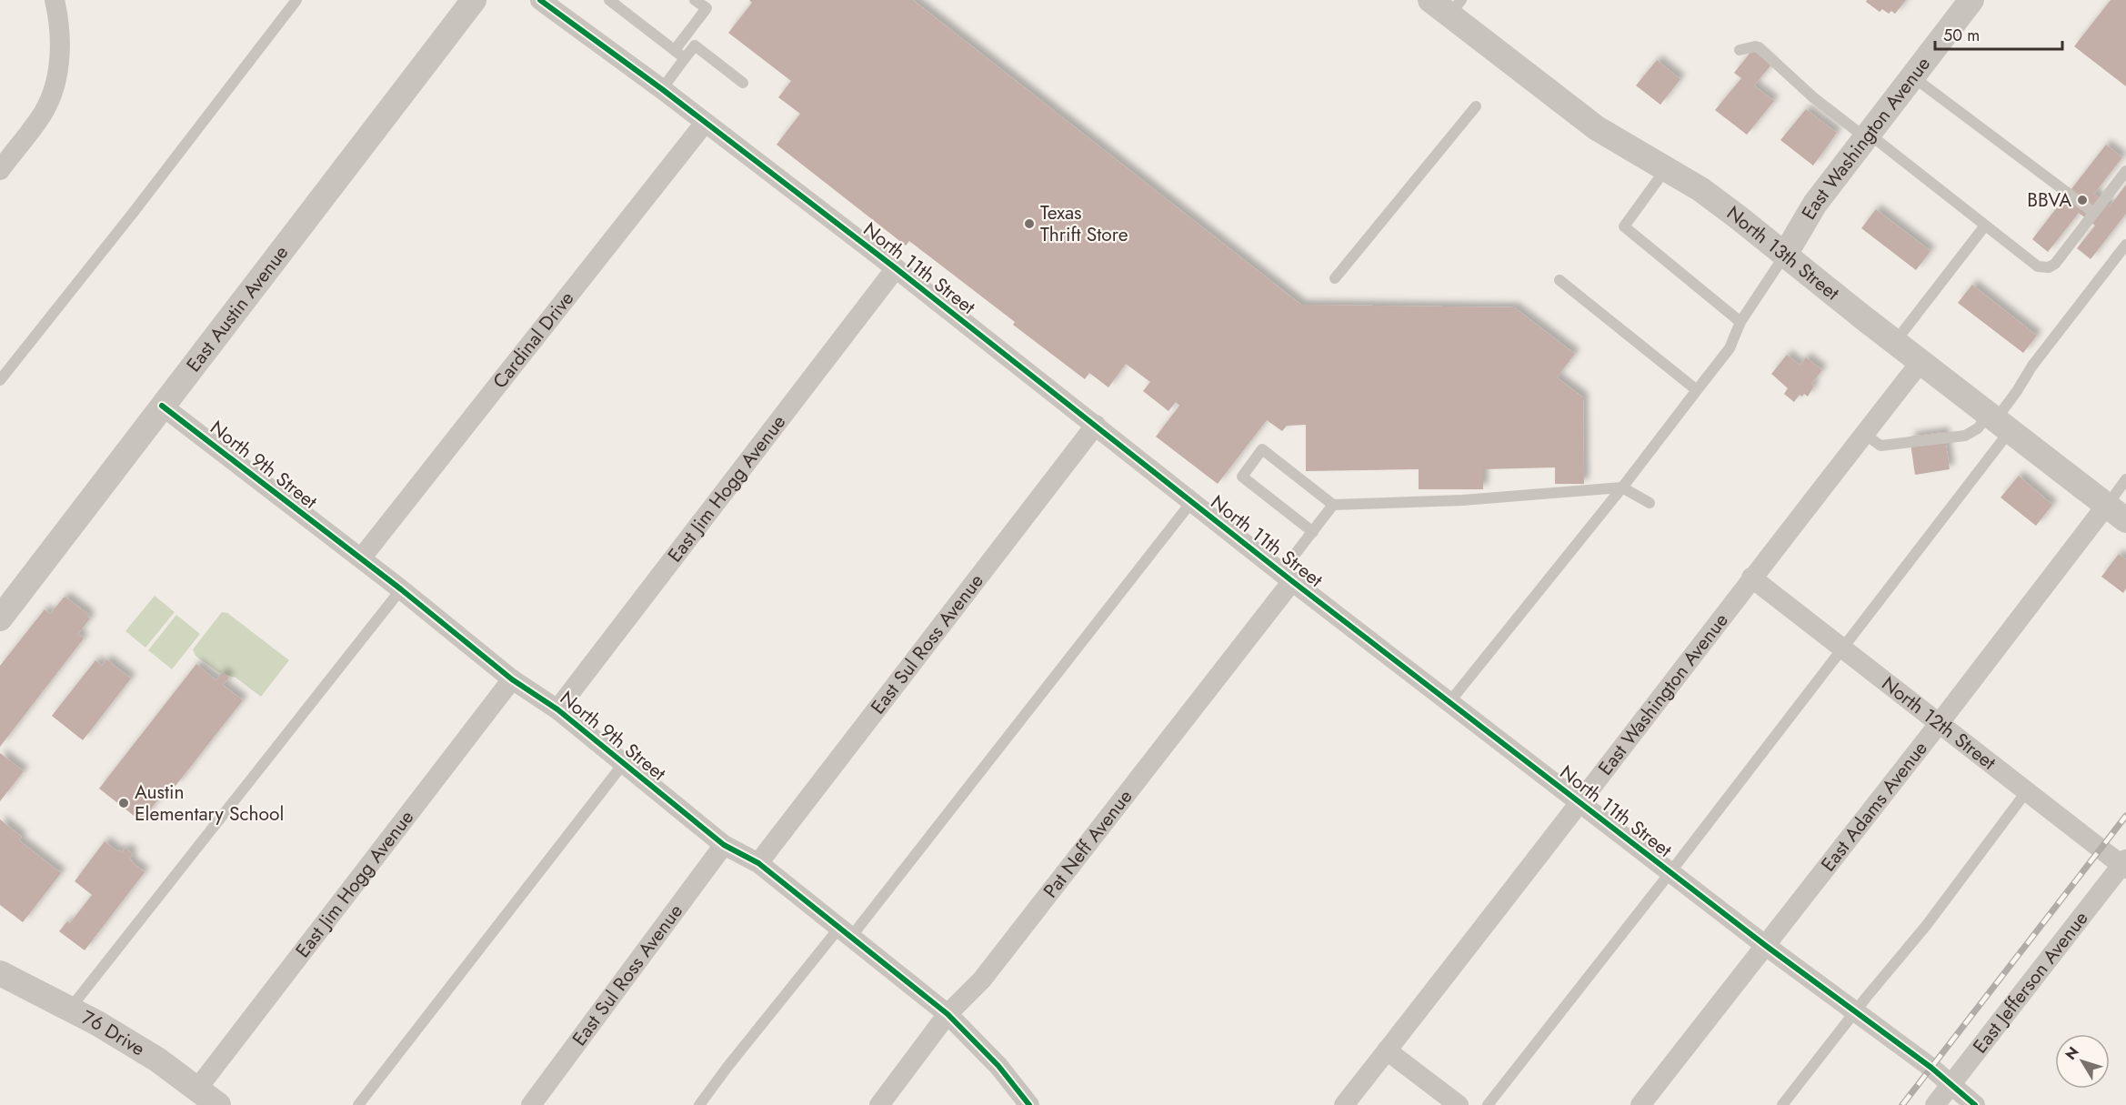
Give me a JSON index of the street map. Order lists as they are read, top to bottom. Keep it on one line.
{"streets":{"street":["East Washington Avenue","North 13th Street","North 11th Street","East Austin Avenue","Cardinal Drive","North 9th Street","East Jim Hogg Avenue","East Sul Ross Avenue","North 12th Street","East Adams Avenue","Pat Neff Avenue","East Jefferson Avenue","76 Drive"]},"crossings":[["East Washington Avenue","North 13th Street"],["East Washington Avenue","North 11th Street"],["East Washington Avenue","North 12th Street"],["North 13th Street","East Adams Avenue"],["North 11th Street","Cardinal Drive"],["North 11th Street","East Jim Hogg Avenue"],["North 11th Street","East Sul Ross Avenue"],["North 11th Street","East Adams Avenue"],["North 11th Street","Pat Neff Avenue"],["North 11th Street","East Jefferson Avenue"],["East Austin Avenue","North 9th Street"],["Cardinal Drive","North 9th Street"],["North 9th Street","East Jim Hogg Avenue"],["North 9th Street","East Sul Ross Avenue"],["North 9th Street","Pat Neff Avenue"],["East Jim Hogg Avenue","76 Drive"],["North 12th Street","East Adams Avenue"],["North 12th Street","East Jefferson Avenue"]],"places":["BBVA","Texas Thrift Store","Austin Elementary School"],"scale_bar":"50 m","north":"top left"}
